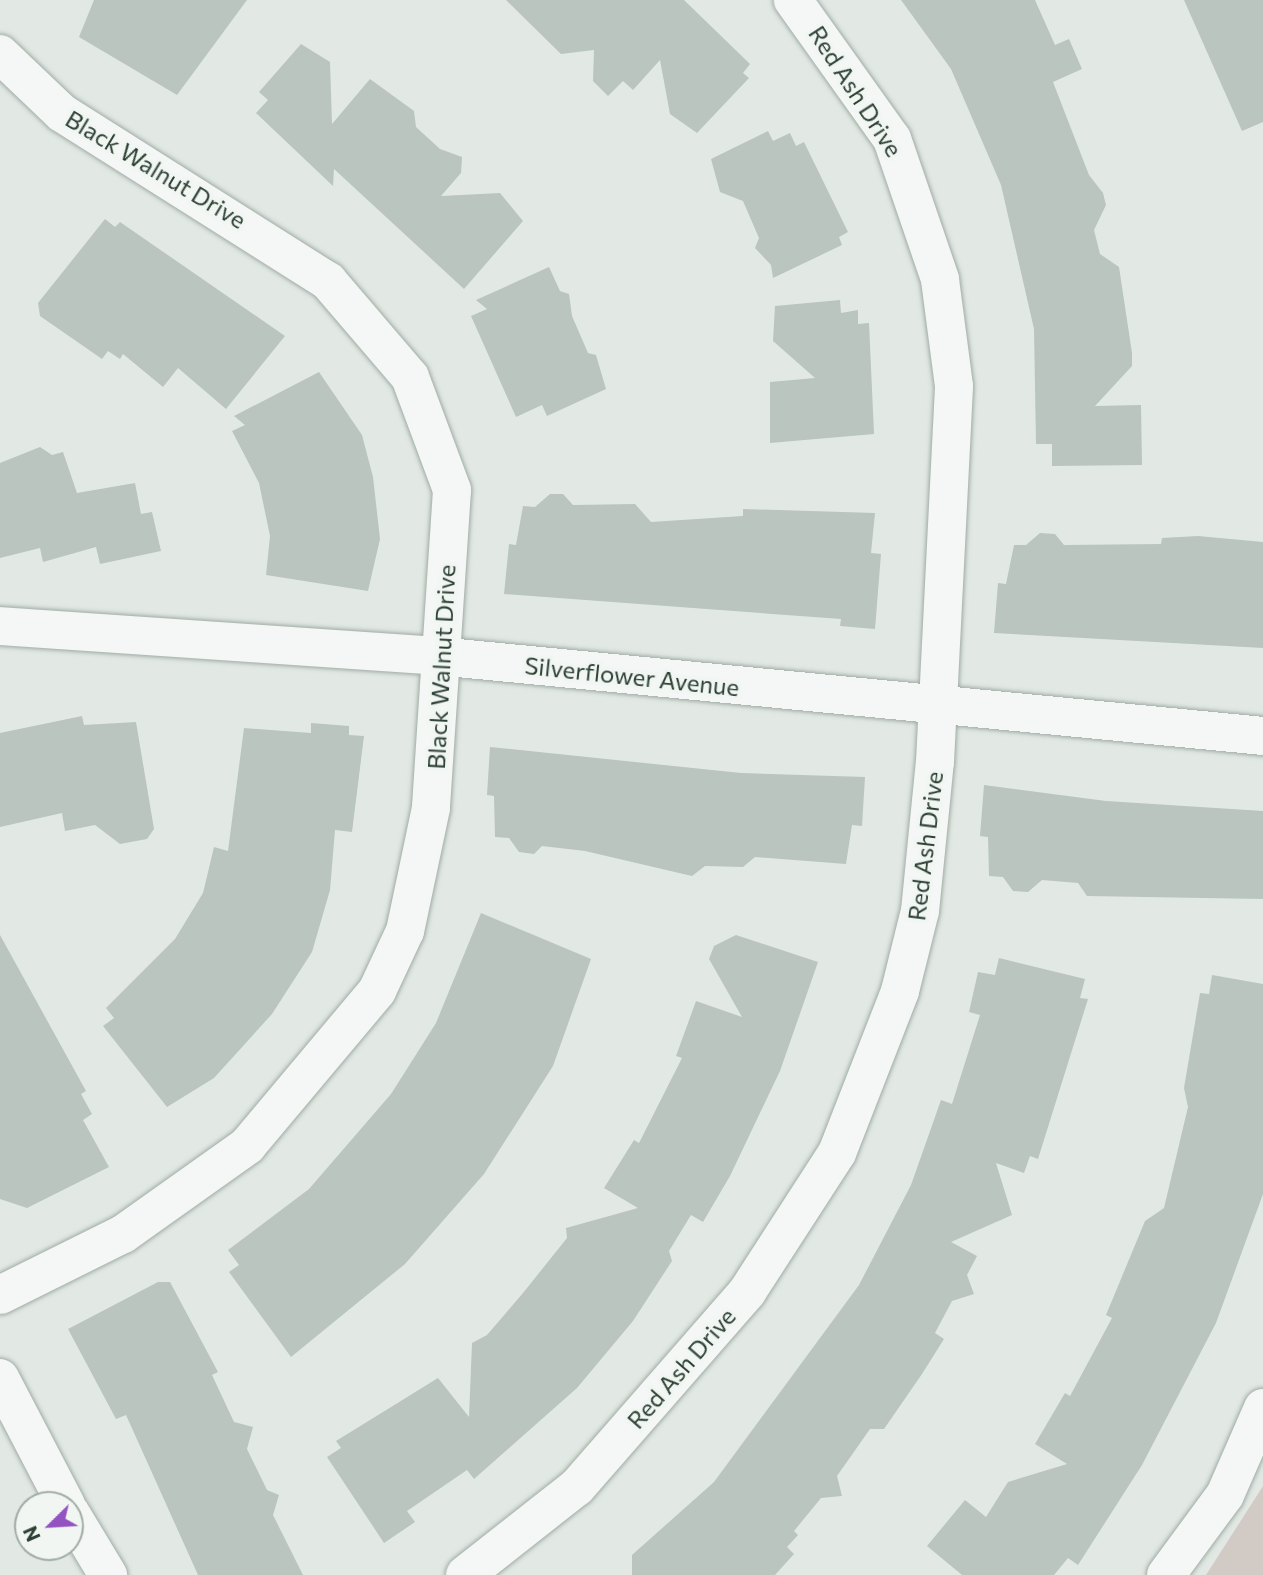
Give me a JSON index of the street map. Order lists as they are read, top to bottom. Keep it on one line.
{"streets":{"street":["Red Ash Drive","Black Walnut Drive","Silverflower Avenue"]},"crossings":[["Red Ash Drive","Silverflower Avenue"],["Black Walnut Drive","Silverflower Avenue"]],"north":"bottom left"}
